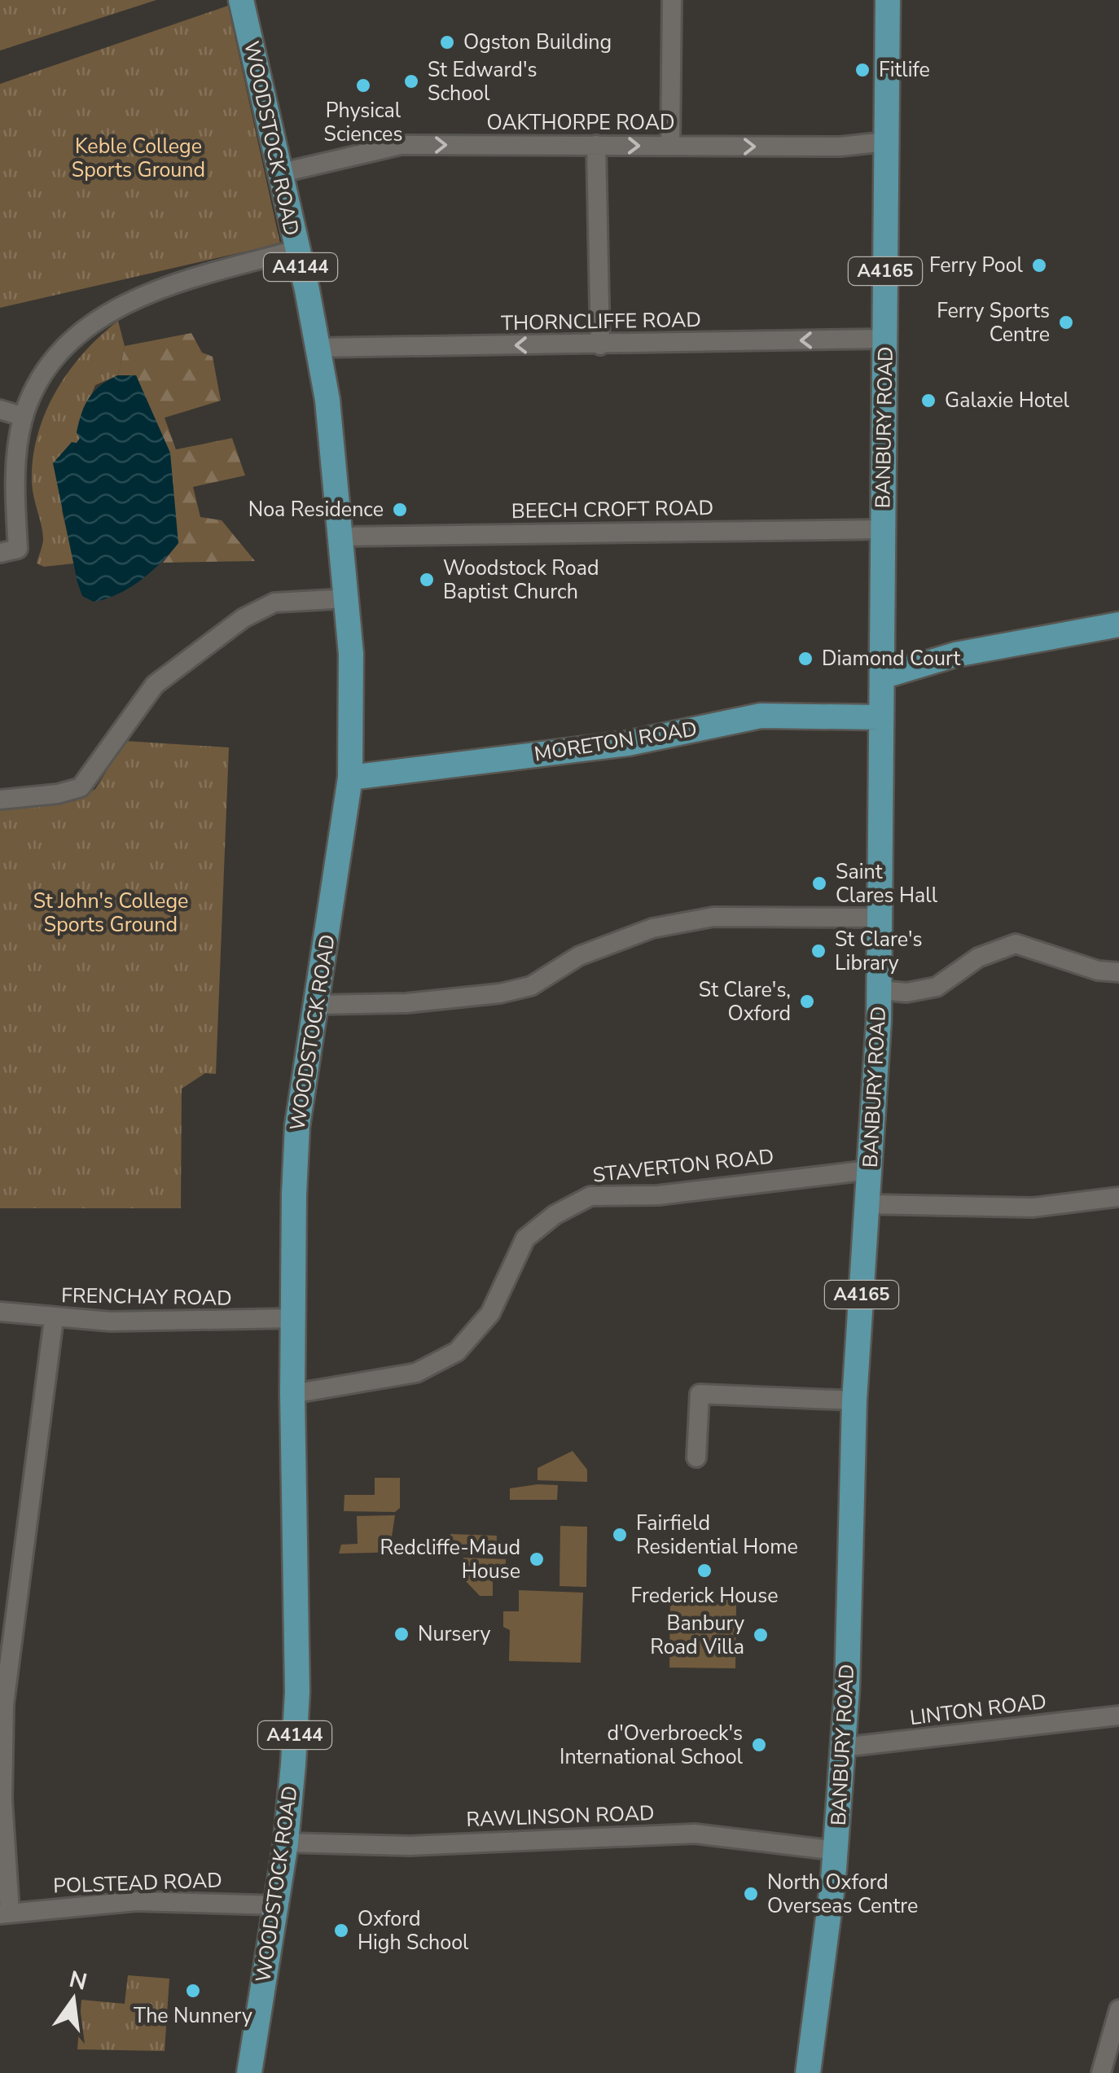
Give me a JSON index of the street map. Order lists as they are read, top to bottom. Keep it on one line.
{"streets":{"main road":["WOODSTOCK ROAD","A4144","A4165","BANBURY ROAD","MORETON ROAD"],"street":["OAKTHORPE ROAD","THORNCLIFFE ROAD","BEECH CROFT ROAD","STAVERTON ROAD","FRENCHAY ROAD","LINTON ROAD","RAWLINSON ROAD","POLSTEAD ROAD"]},"crossings":[["OAKTHORPE ROAD","WOODSTOCK ROAD"],["OAKTHORPE ROAD","BANBURY ROAD"],["WOODSTOCK ROAD","THORNCLIFFE ROAD"],["WOODSTOCK ROAD","BEECH CROFT ROAD"],["WOODSTOCK ROAD","MORETON ROAD"],["WOODSTOCK ROAD","STAVERTON ROAD"],["WOODSTOCK ROAD","FRENCHAY ROAD"],["WOODSTOCK ROAD","RAWLINSON ROAD"],["WOODSTOCK ROAD","POLSTEAD ROAD"],["THORNCLIFFE ROAD","BANBURY ROAD"],["BANBURY ROAD","BEECH CROFT ROAD"],["BANBURY ROAD","MORETON ROAD"],["BANBURY ROAD","STAVERTON ROAD"],["BANBURY ROAD","LINTON ROAD"],["BANBURY ROAD","RAWLINSON ROAD"]],"one_way":["OAKTHORPE ROAD","THORNCLIFFE ROAD"],"parks":["Keble College Sports Ground","St John's College Sports Ground"],"places":["Ogston Building","Fitlife","St Edward's School","Physical Sciences","Ferry Pool","Ferry Sports Centre","Galaxie Hotel","Noa Residence","Woodstock Road Baptist Church","Diamond Court","Saint Clares Hall","St Clare's Library","St Clare's, Oxford","Fairfield Residential Home","Redcliffe-Maud House","Frederick House","Nursery","Banbury Road Villa","d'Overbroeck's International School","North Oxford Overseas Centre","Oxford High School","The Nunnery"],"north":"top"}
